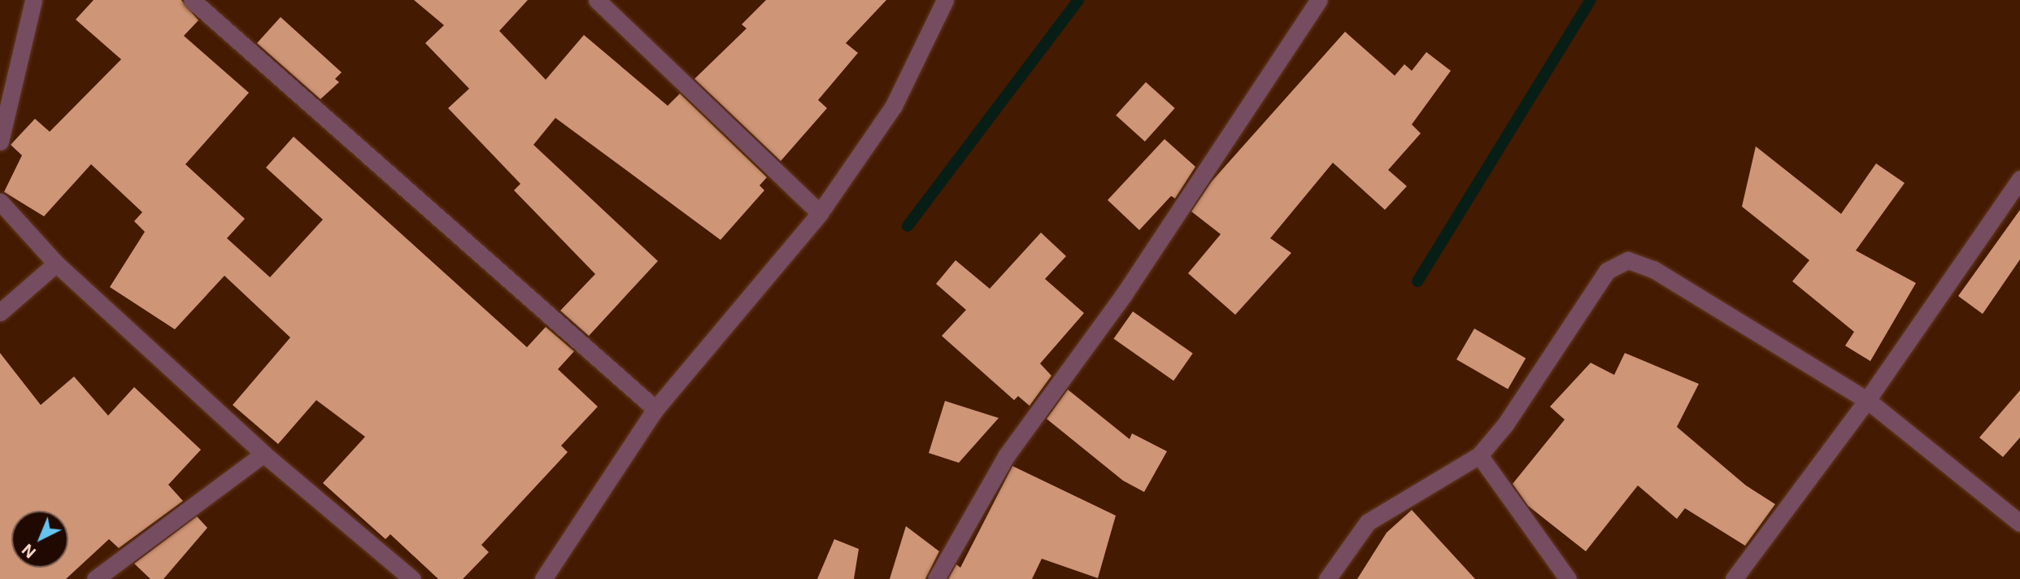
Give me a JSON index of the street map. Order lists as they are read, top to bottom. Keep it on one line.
{"north":"bottom left"}
